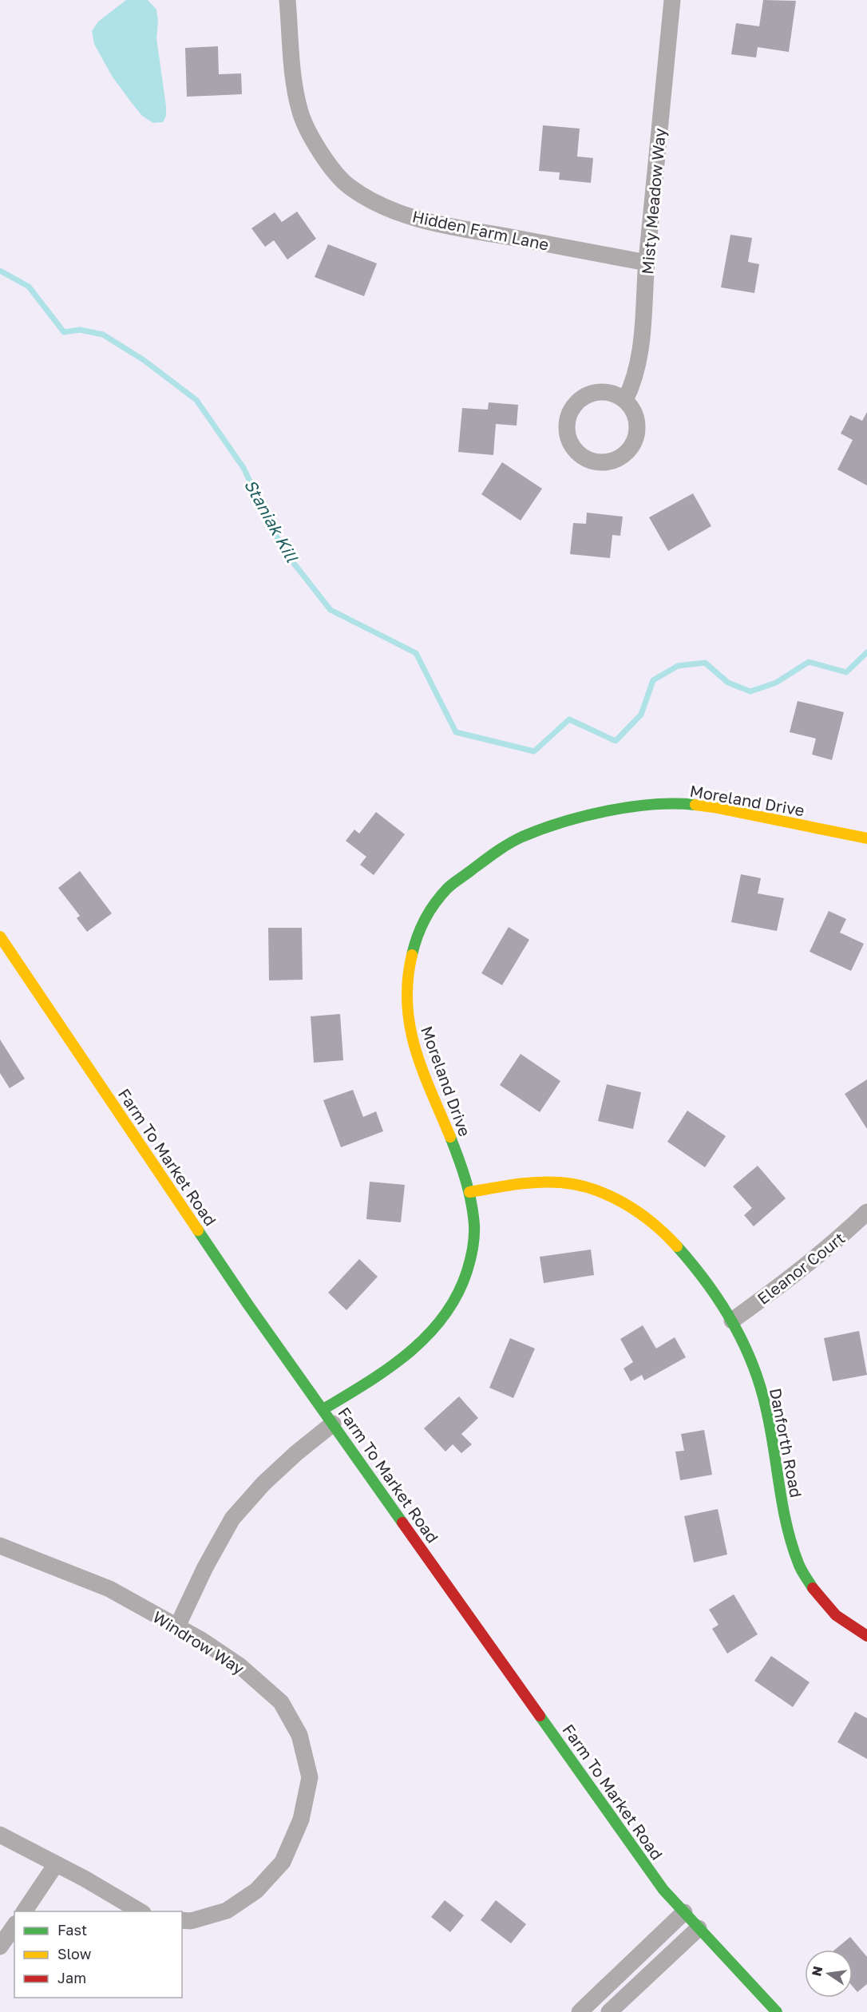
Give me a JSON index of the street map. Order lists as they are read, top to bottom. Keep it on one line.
{"streets":{"street":["Misty Meadow Way","Hidden Farm Lane","Moreland Drive","Farm To Market Road","Eleanor Court","Danforth Road","Windrow Way"]},"crossings":[["Misty Meadow Way","Hidden Farm Lane"],["Moreland Drive","Farm To Market Road"],["Moreland Drive","Danforth Road"],["Eleanor Court","Danforth Road"]],"water":["Staniak Kill"],"legend":["Fast","Slow","Jam"],"north":"left"}
